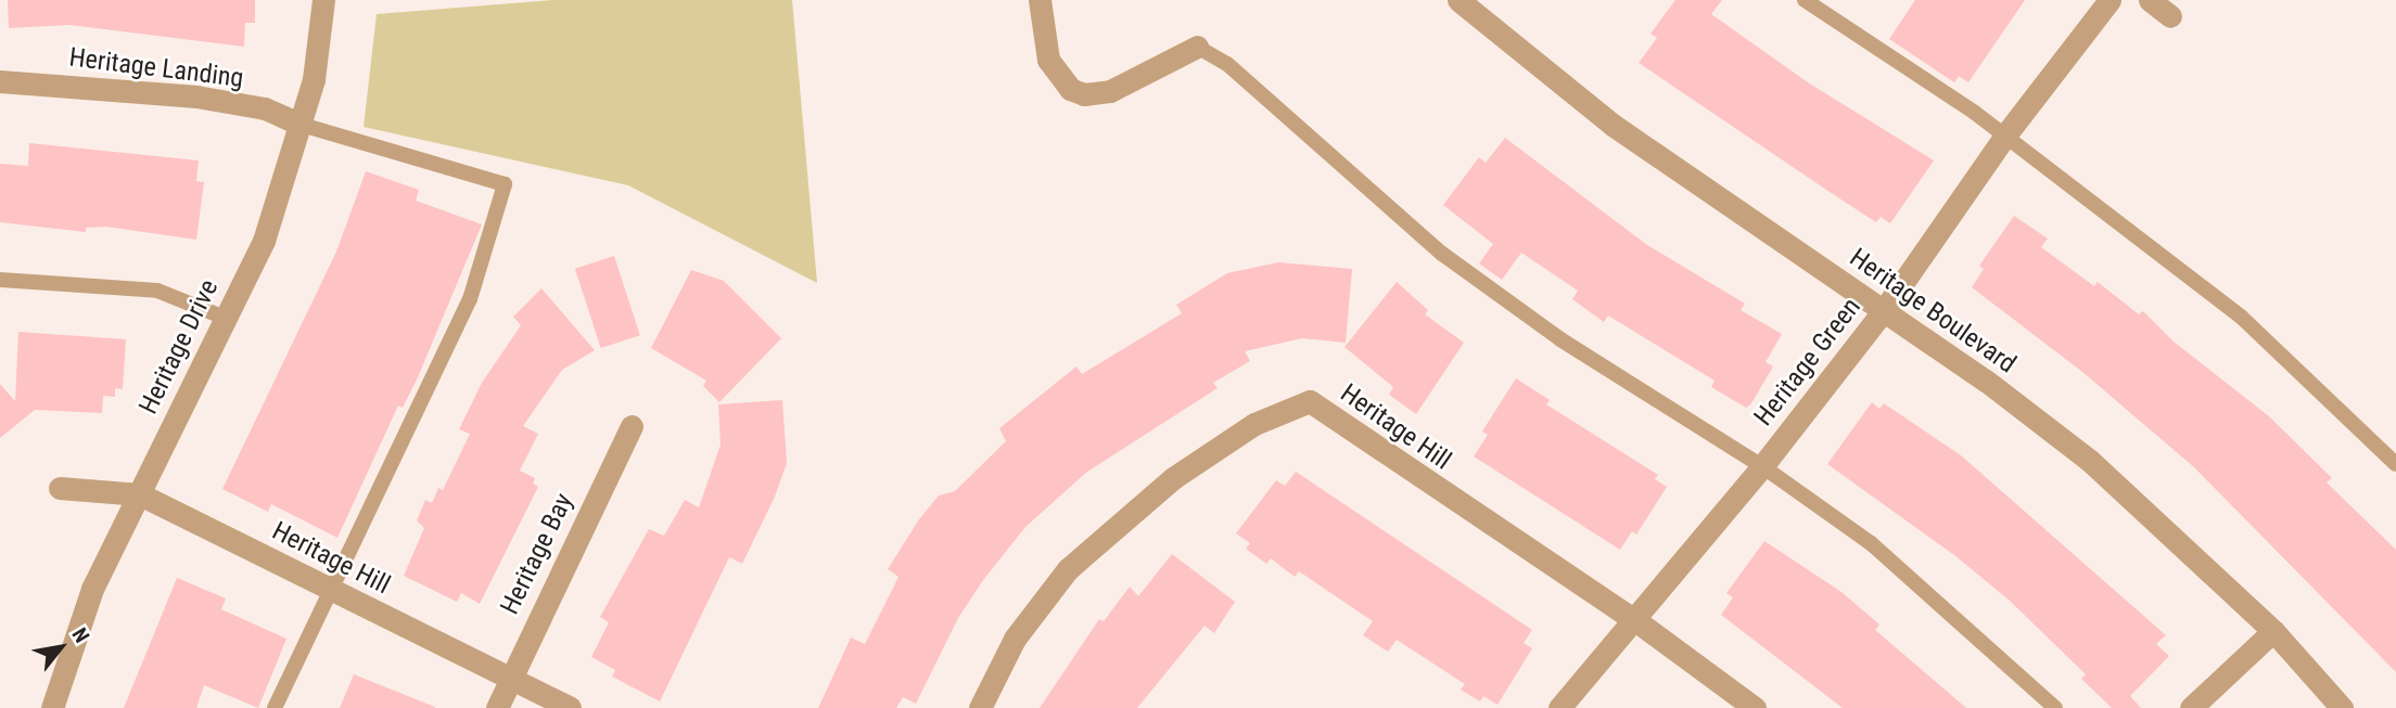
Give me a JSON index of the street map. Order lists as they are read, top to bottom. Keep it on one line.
{"streets":{"street":["Heritage Landing","Heritage Boulevard","Heritage Drive","Heritage Green","Heritage Hill","Heritage Bay"]},"crossings":[["Heritage Landing","Heritage Drive"],["Heritage Boulevard","Heritage Green"],["Heritage Drive","Heritage Hill"],["Heritage Green","Heritage Hill"],["Heritage Hill","Heritage Bay"]],"north":"top right"}
